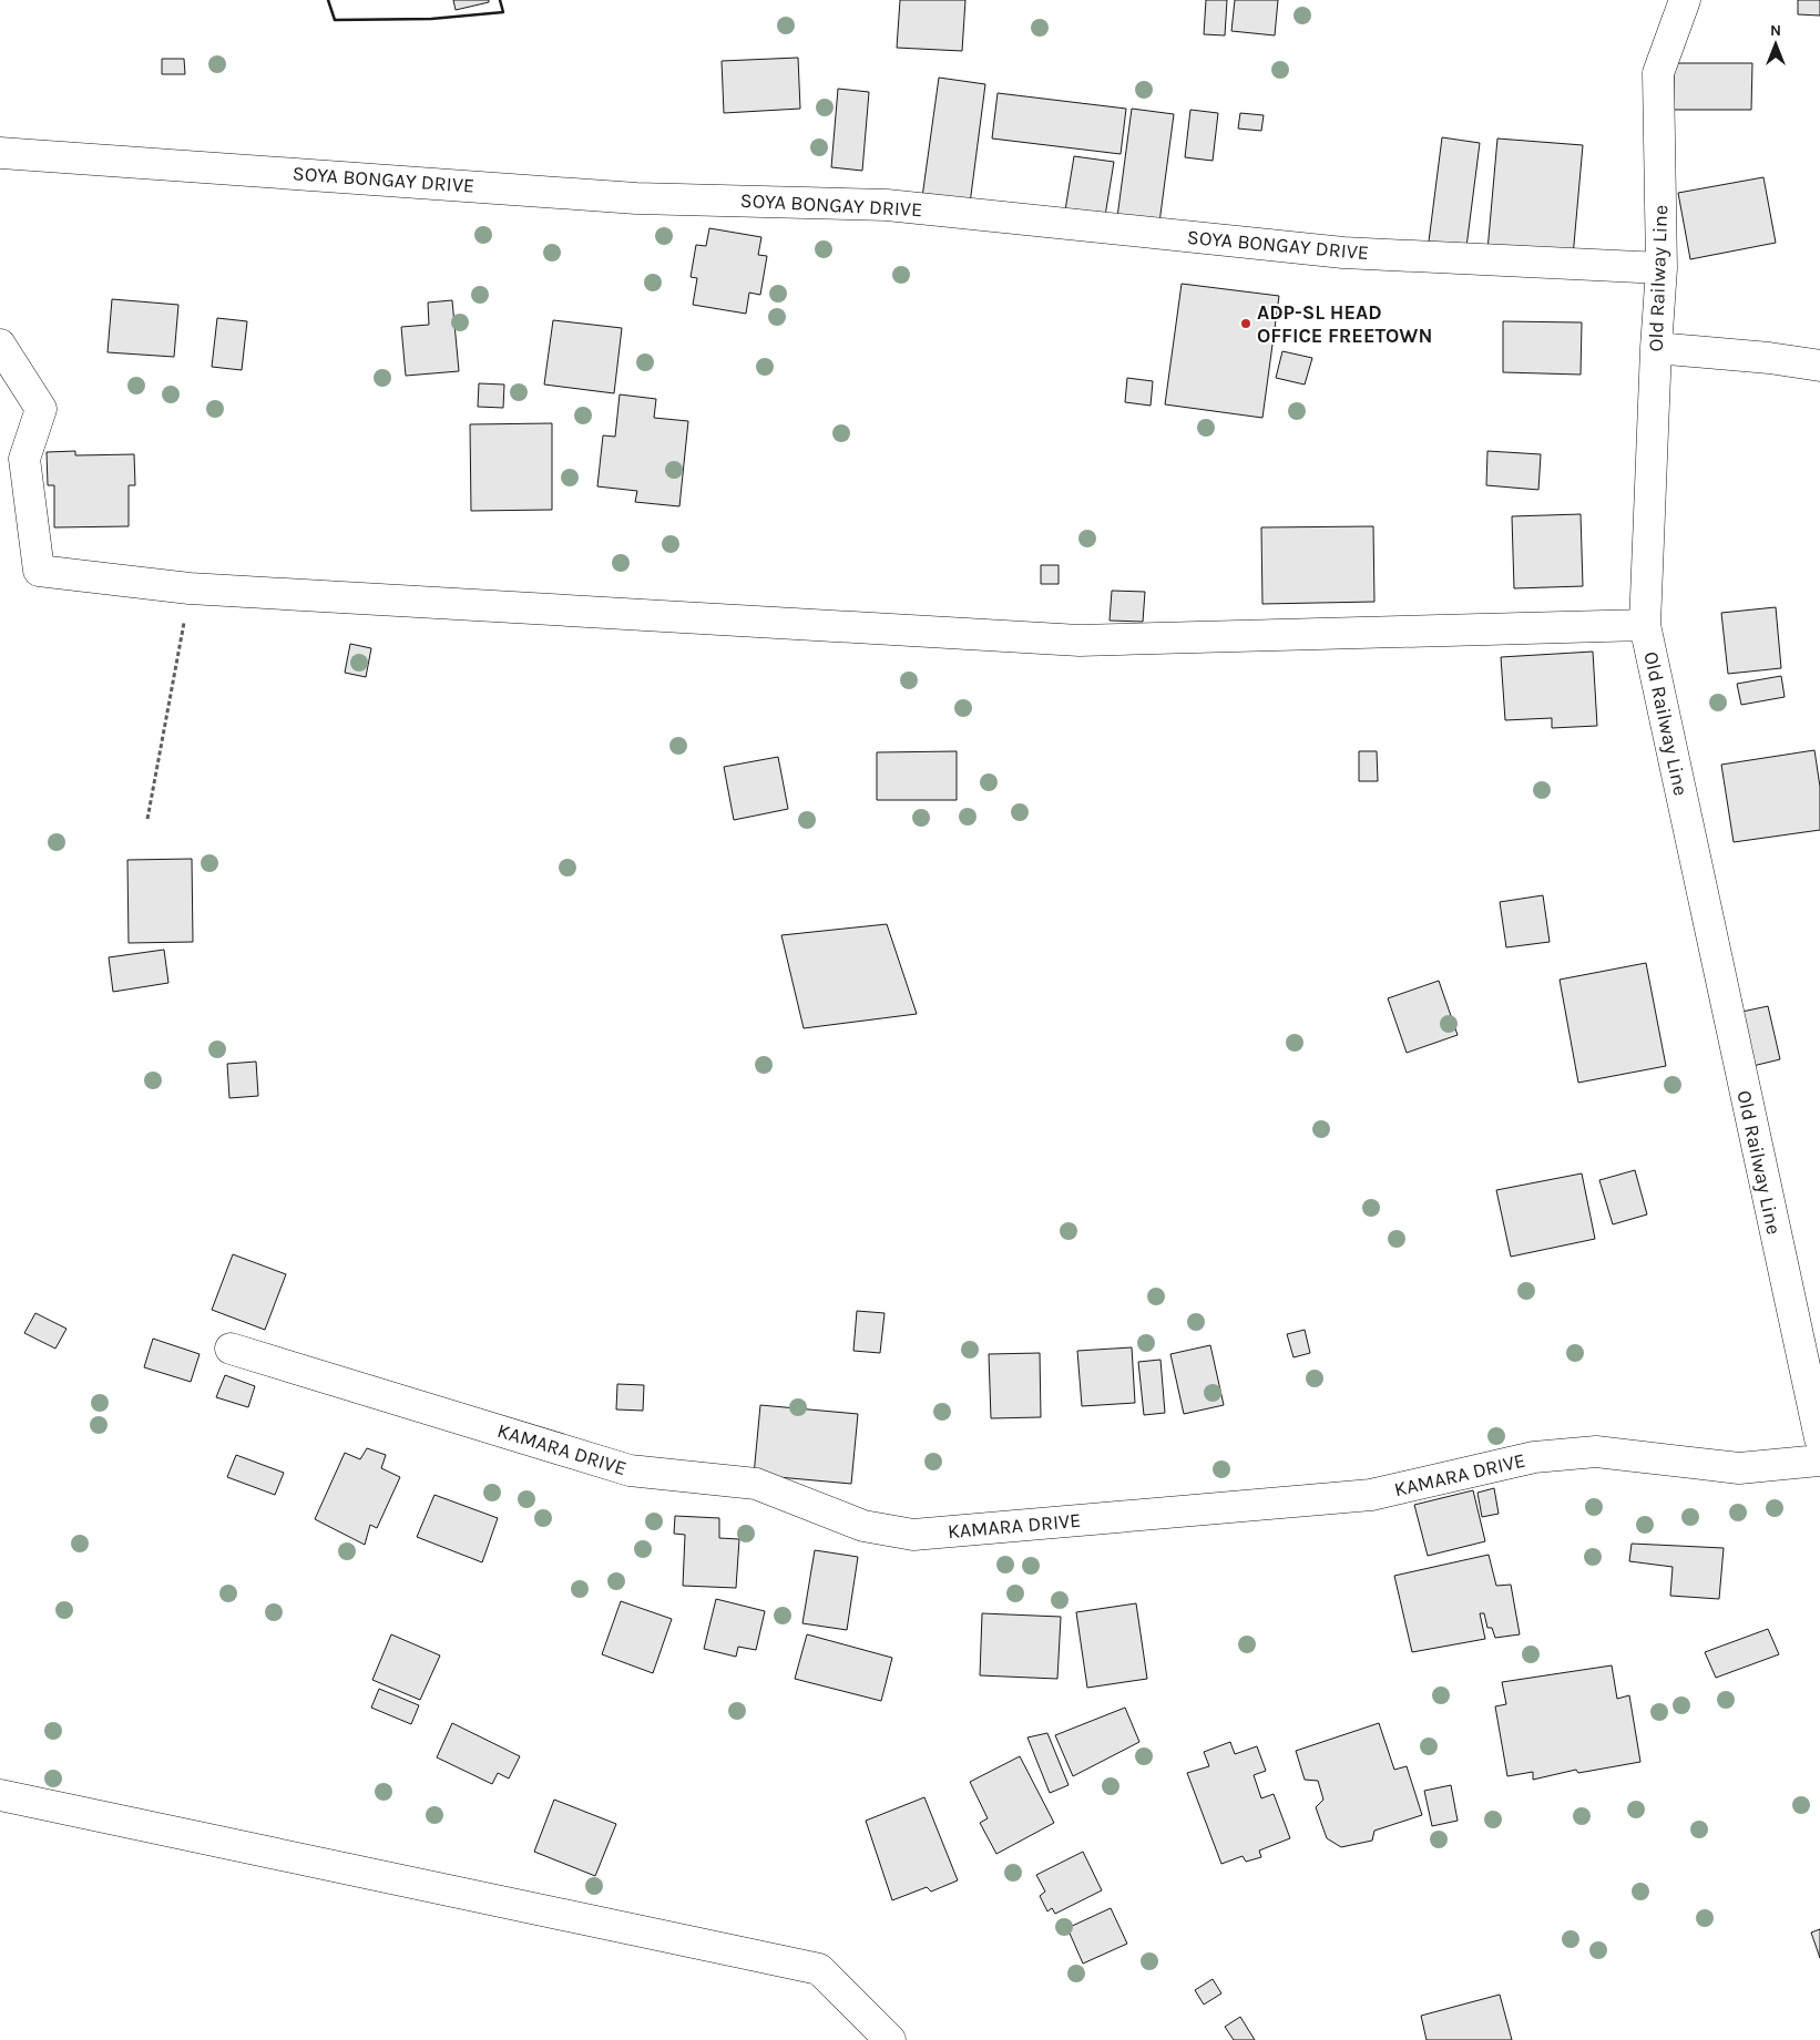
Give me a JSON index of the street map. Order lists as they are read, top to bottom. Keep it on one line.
{"streets":{"street":["SOYA BONGAY DRIVE","Old Railway Line","KAMARA DRIVE"]},"crossings":[["SOYA BONGAY DRIVE","Old Railway Line"]],"places":["ADP-SL HEAD OFFICE FREETOWN"],"north":"top"}
